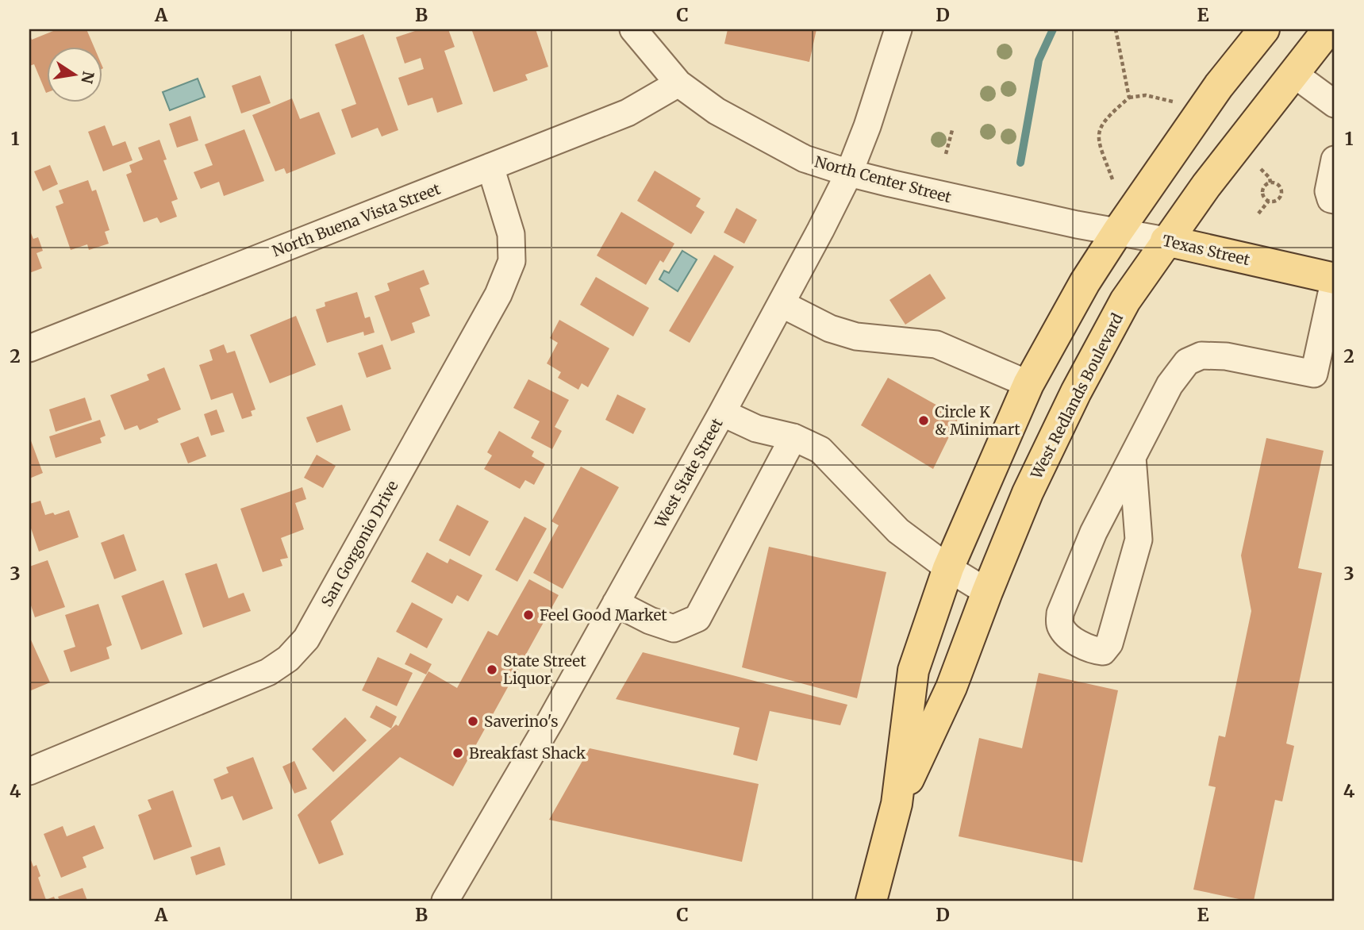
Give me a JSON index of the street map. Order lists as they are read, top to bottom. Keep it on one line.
{"streets":{"main road":["Texas Street","West Redlands Boulevard"],"street":["North Center Street","North Buena Vista Street","West State Street","San Gorgonio Drive"]},"crossings":[["North Center Street","North Buena Vista Street"],["North Center Street","Texas Street"],["North Center Street","West State Street"],["North Buena Vista Street","San Gorgonio Drive"],["Texas Street","West Redlands Boulevard"]],"places":["Circle K & Minimart","Feel Good Market","State Street Liquor","Saverino's","Breakfast Shack"],"north":"right","grid":{"columns":["A","B","C","D","E"],"rows":["1","2","3","4"]}}
